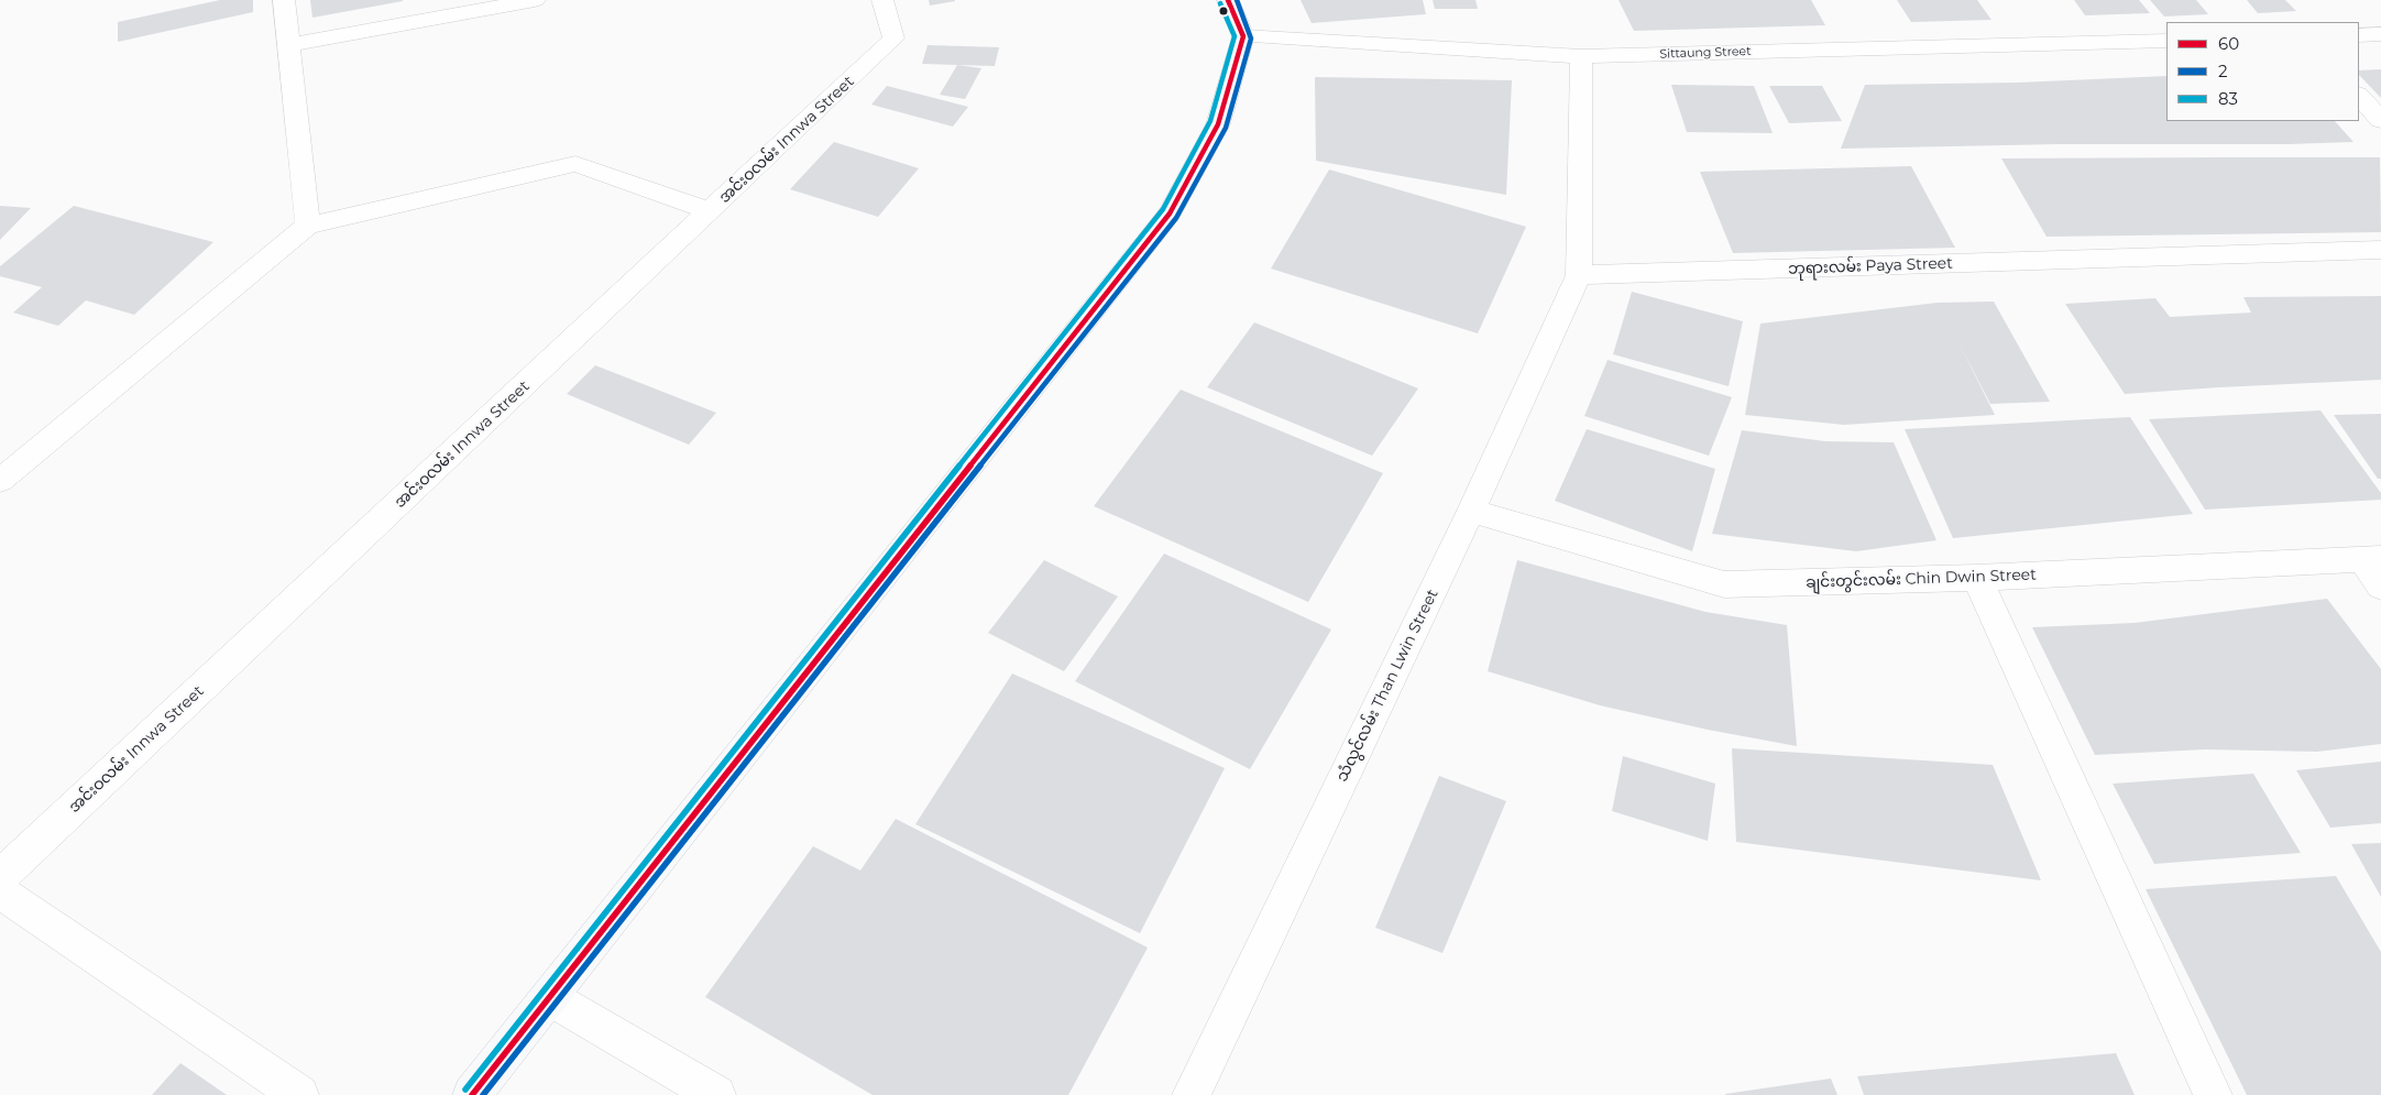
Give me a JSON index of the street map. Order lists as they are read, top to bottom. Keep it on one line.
{"streets":{"street":["Sittaung Street","အင်းဝလမ်း Innwa Street","ဘုရားလမ်း Paya Street","ချင်းတွင်းလမ်း Chin Dwin Street","သံလွင်လမ်း Than Lwin Street"]},"crossings":[["ဘုရားလမ်း Paya Street","သံလွင်လမ်း Than Lwin Street"],["ချင်းတွင်းလမ်း Chin Dwin Street","သံလွင်လမ်း Than Lwin Street"]],"lines":["transit line 60","transit line 2","transit line 83"],"legend":["60","2","83"]}
